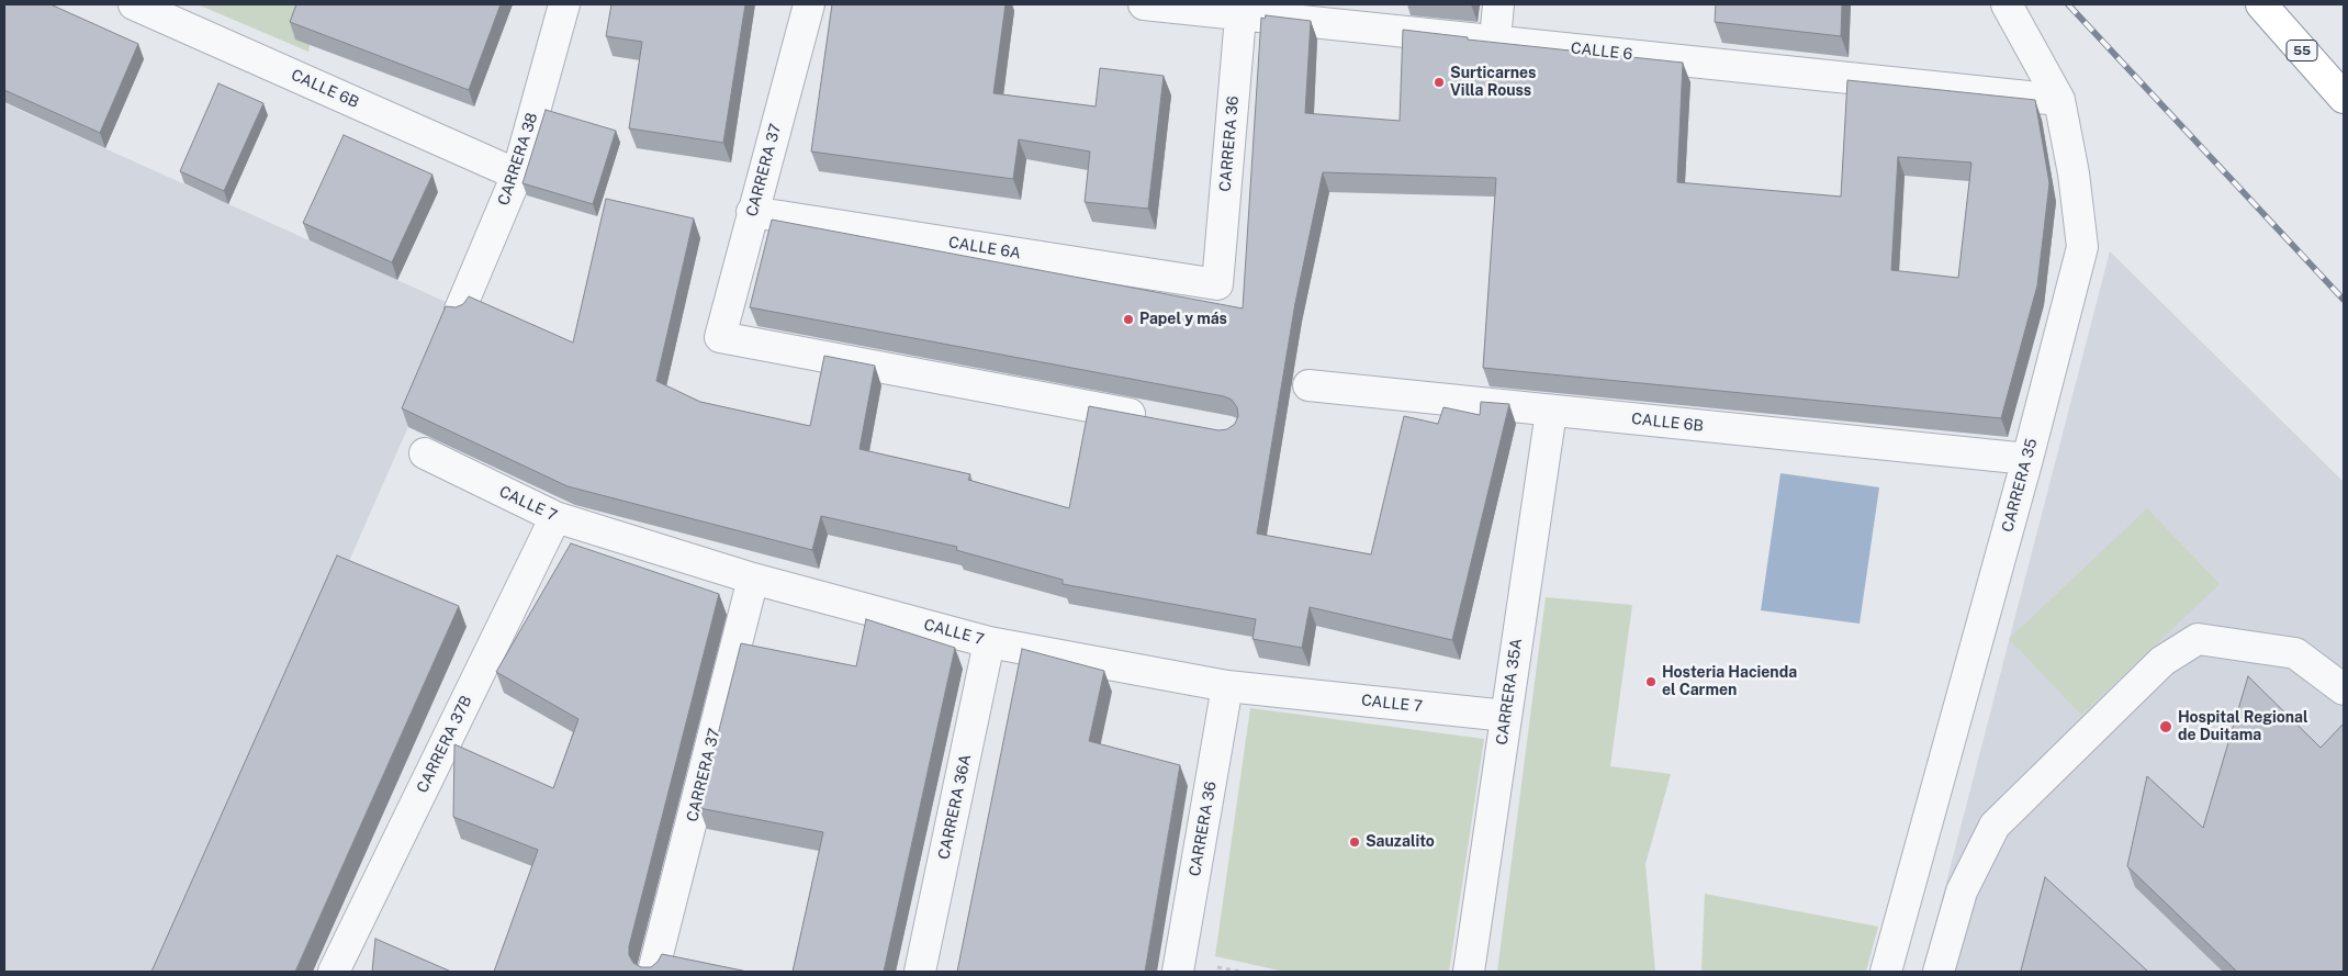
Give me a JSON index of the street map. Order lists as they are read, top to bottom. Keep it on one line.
{"streets":{"highway":["55"],"street":["CALLE 6","CALLE 6B","CARRERA 36","CARRERA 38","CARRERA 37","CALLE 6A","CARRERA 35","CALLE 7","CARRERA 35A","CARRERA 37B","CARRERA 36A"]},"crossings":[["CALLE 6","CARRERA 36"],["CALLE 6","CARRERA 35"],["CALLE 6B","CARRERA 38"],["CALLE 6B","CARRERA 35"],["CALLE 6B","CARRERA 35A"],["CARRERA 36","CALLE 6A"],["CARRERA 36","CALLE 7"],["CARRERA 37","CALLE 6A"],["CARRERA 37","CALLE 7"],["CALLE 7","CARRERA 35A"],["CALLE 7","CARRERA 37B"],["CALLE 7","CARRERA 36A"]],"places":["Surticarnes Villa Rouss","Papel y más","Hosteria Hacienda el Carmen","Hospital Regional de Duitama","Sauzalito"]}
